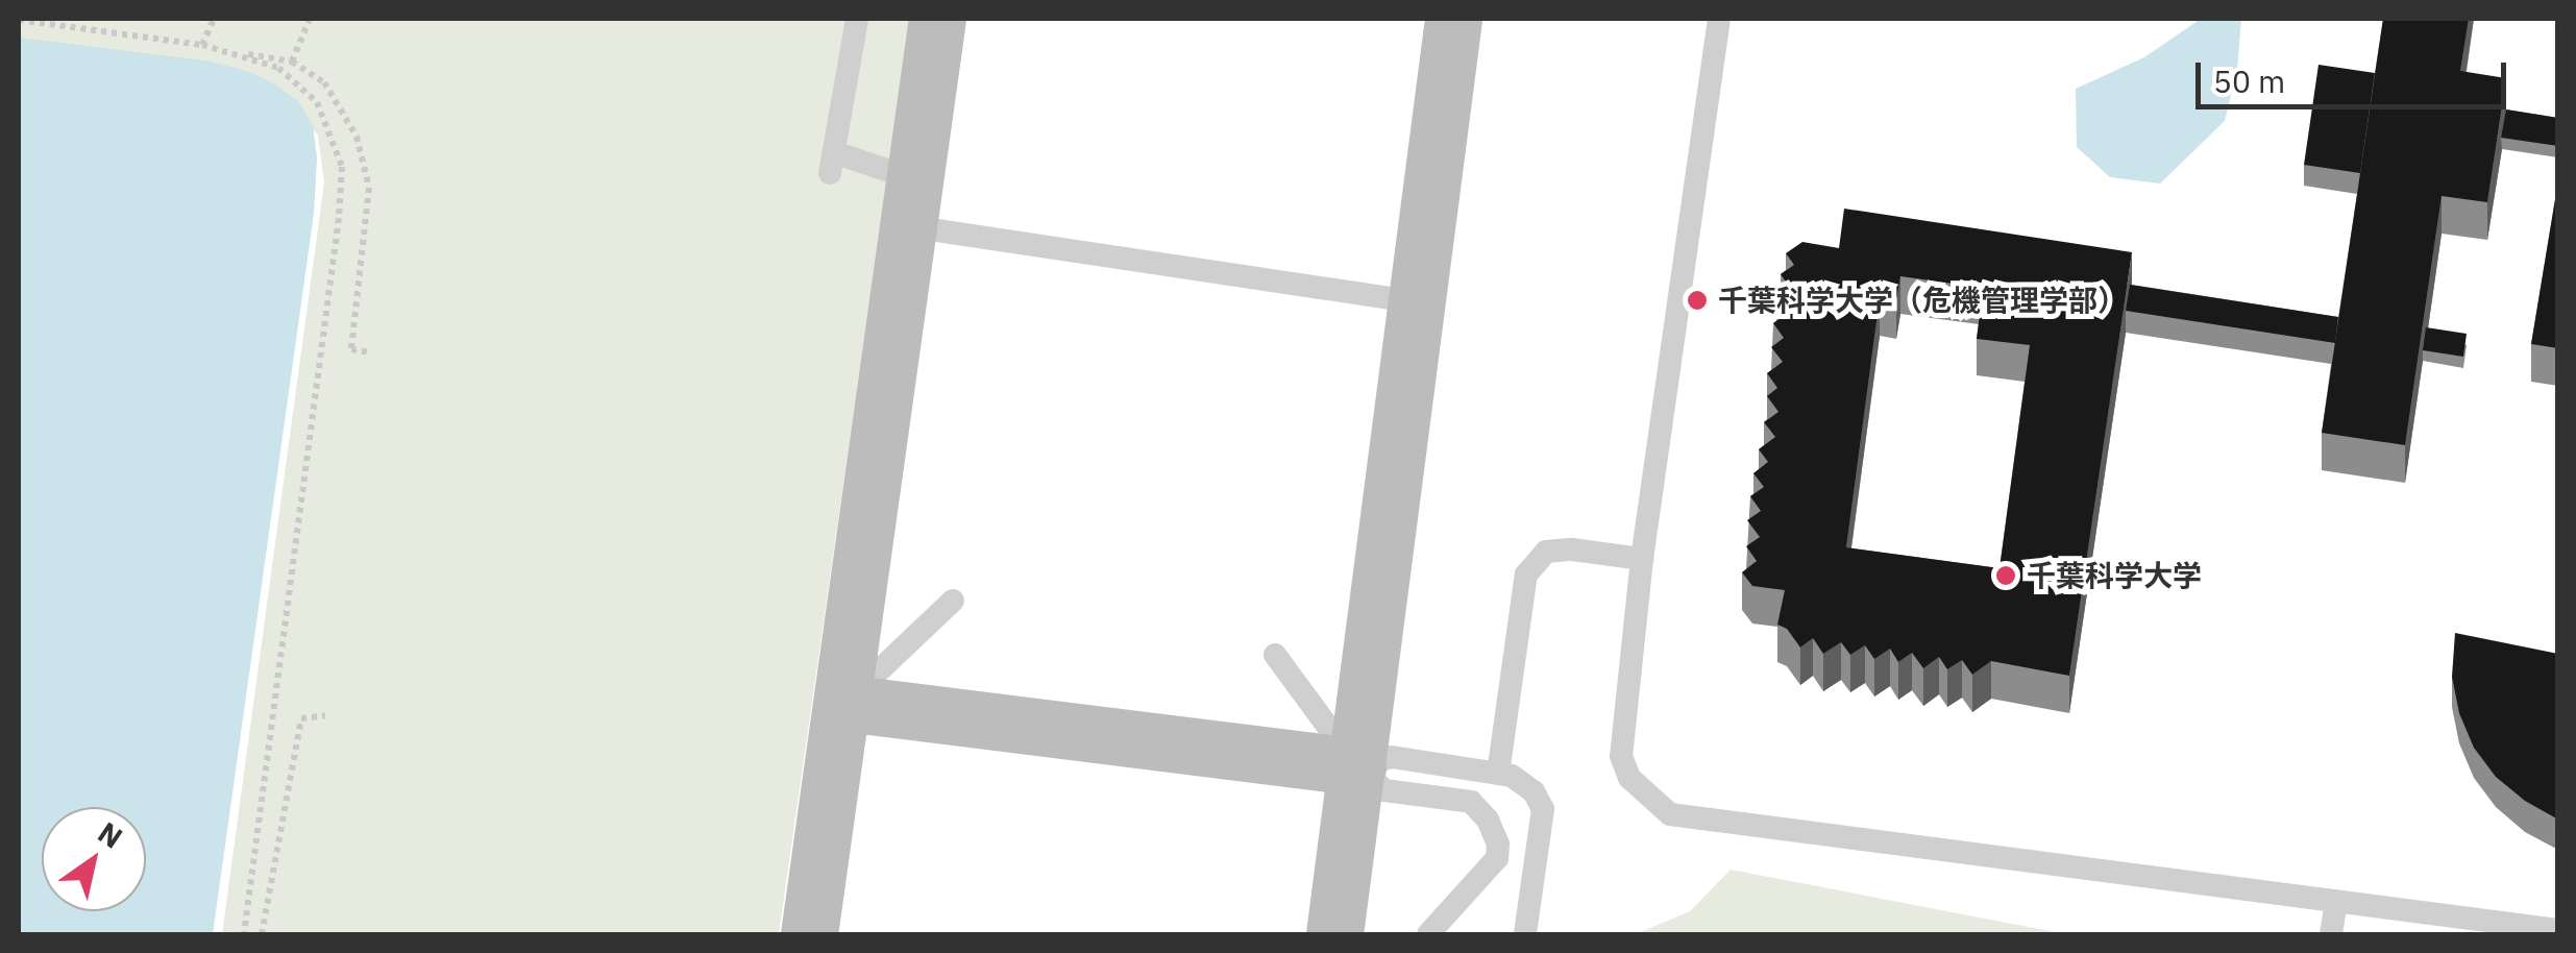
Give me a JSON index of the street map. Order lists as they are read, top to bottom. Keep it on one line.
{"places":["千葉科学大学（危機管理学部）","千葉科学大学"],"scale_bar":"50 m","north":"top right"}
